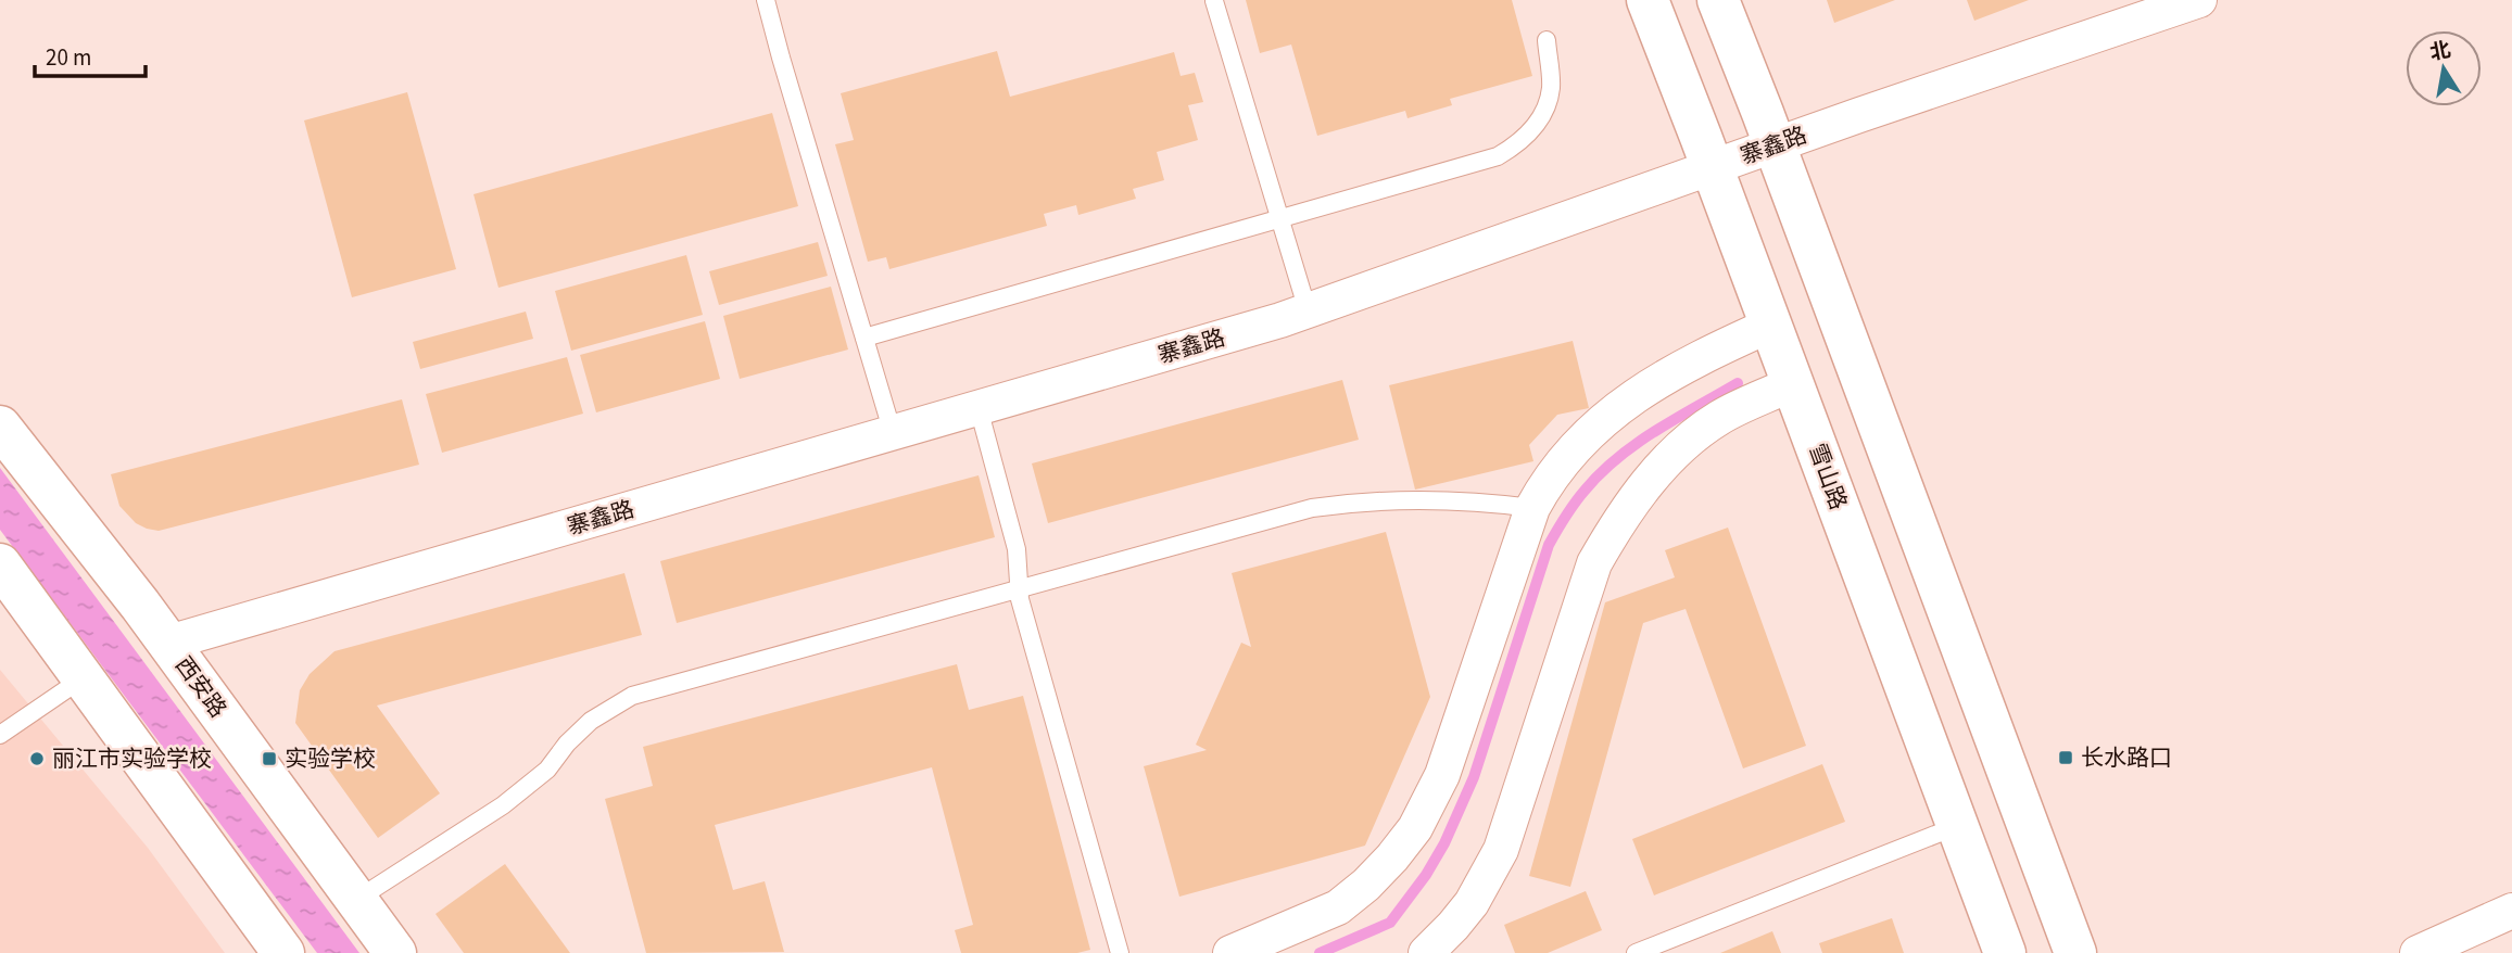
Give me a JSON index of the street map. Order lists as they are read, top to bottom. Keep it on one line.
{"streets":{"main road":["雪山路","西安路"],"street":["寨鑫路"]},"crossings":[["寨鑫路","雪山路"],["寨鑫路","西安路"]],"places":{"transit":["长水路口","实验学校"],"other":["丽江市实验学校"]},"scale_bar":"20 m","north":"top"}
